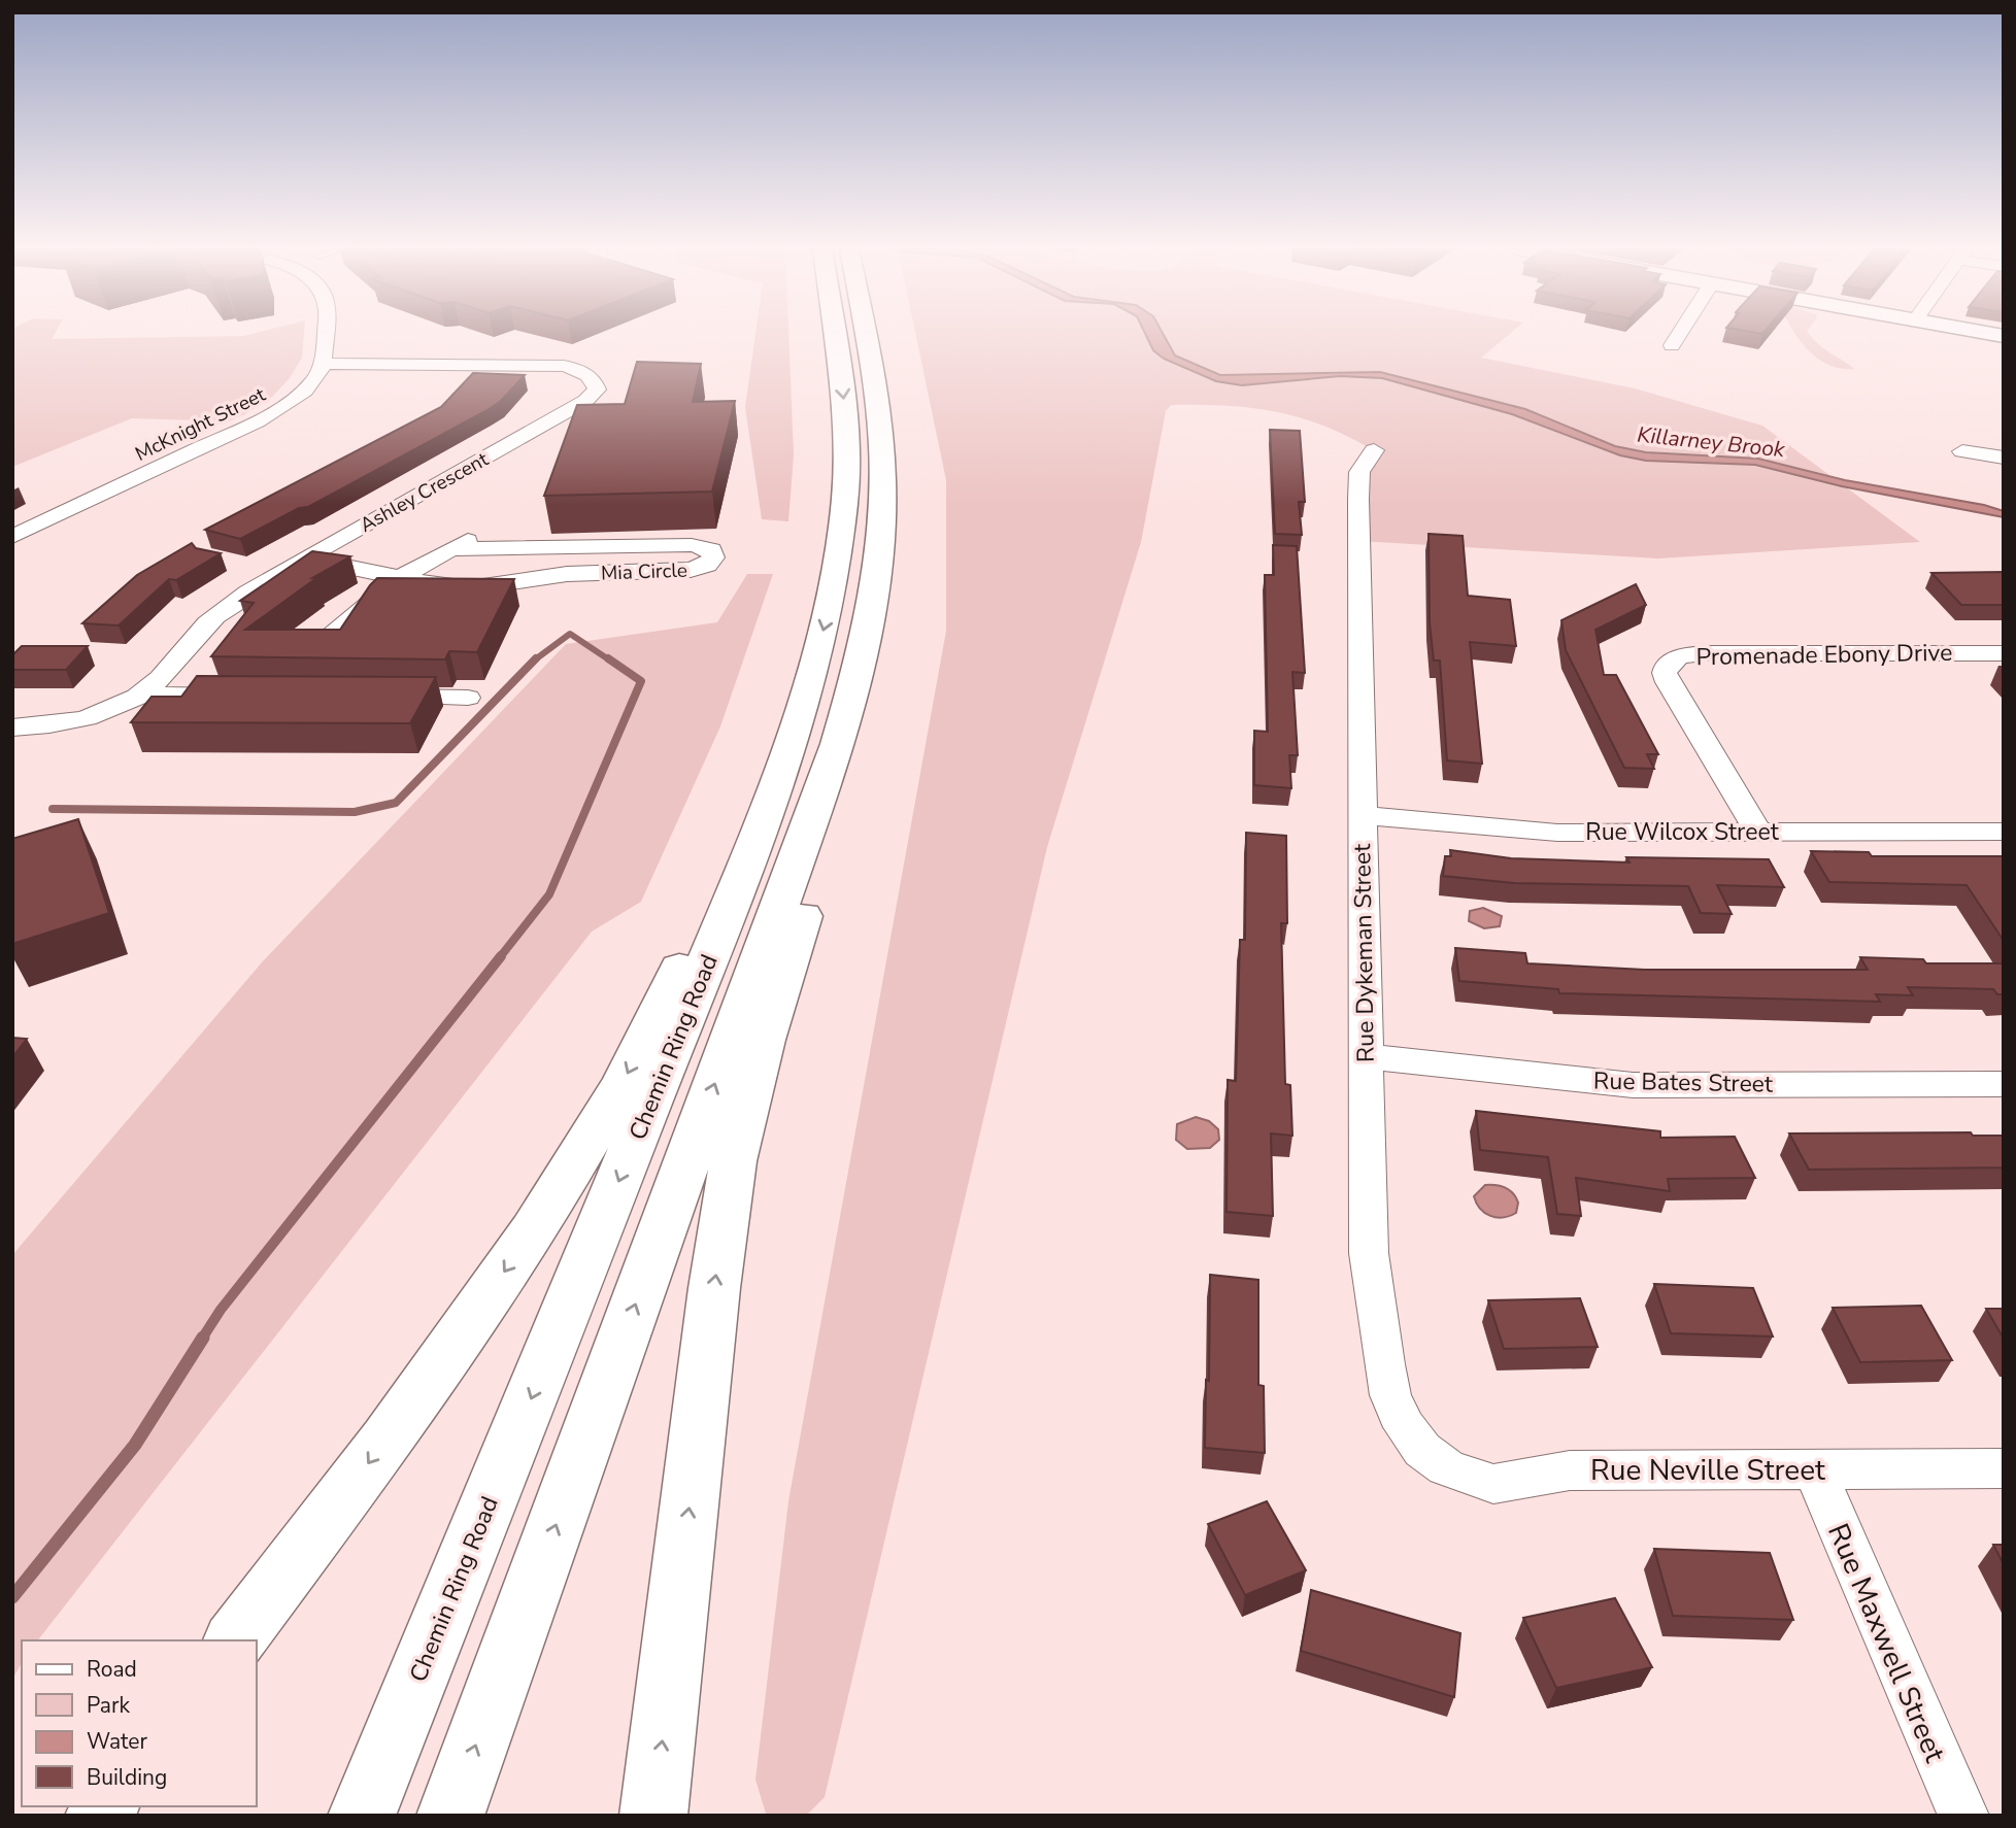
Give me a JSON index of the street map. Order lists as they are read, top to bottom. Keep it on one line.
{"streets":{"main road":["Chemin Ring Road"],"street":["McKnight Street","Ashley Crescent","Mia Circle","Promenade Ebony Drive","Rue Wilcox Street","Rue Dykeman Street","Rue Bates Street","Rue Neville Street","Rue Maxwell Street"]},"crossings":[["McKnight Street","Ashley Crescent"],["Ashley Crescent","Mia Circle"],["Promenade Ebony Drive","Rue Wilcox Street"],["Rue Wilcox Street","Rue Dykeman Street"],["Rue Dykeman Street","Rue Bates Street"],["Rue Dykeman Street","Rue Neville Street"],["Rue Neville Street","Rue Maxwell Street"]],"water":["Killarney Brook"],"legend":["Road","Park","Water","Building"]}
